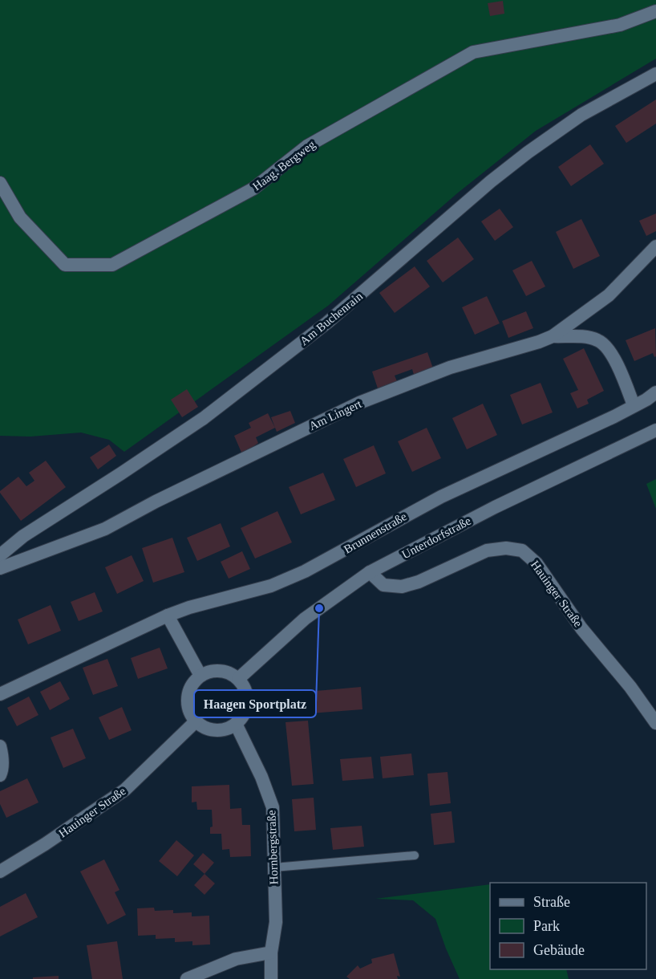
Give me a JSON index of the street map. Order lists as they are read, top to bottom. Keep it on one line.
{"streets":{"street":["Haag. Bergweg","Am Buchenrain","Am Lingert","Brunnenstraße","Unterdorfstraße","Hauinger Straße","Hornbergstraße"]},"crossings":[["Unterdorfstraße","Hauinger Straße"],["Unterdorfstraße","Hornbergstraße"],["Hauinger Straße","Hornbergstraße"]],"places":["Haagen Sportplatz"],"legend":["Straße","Park","Gebäude"]}
